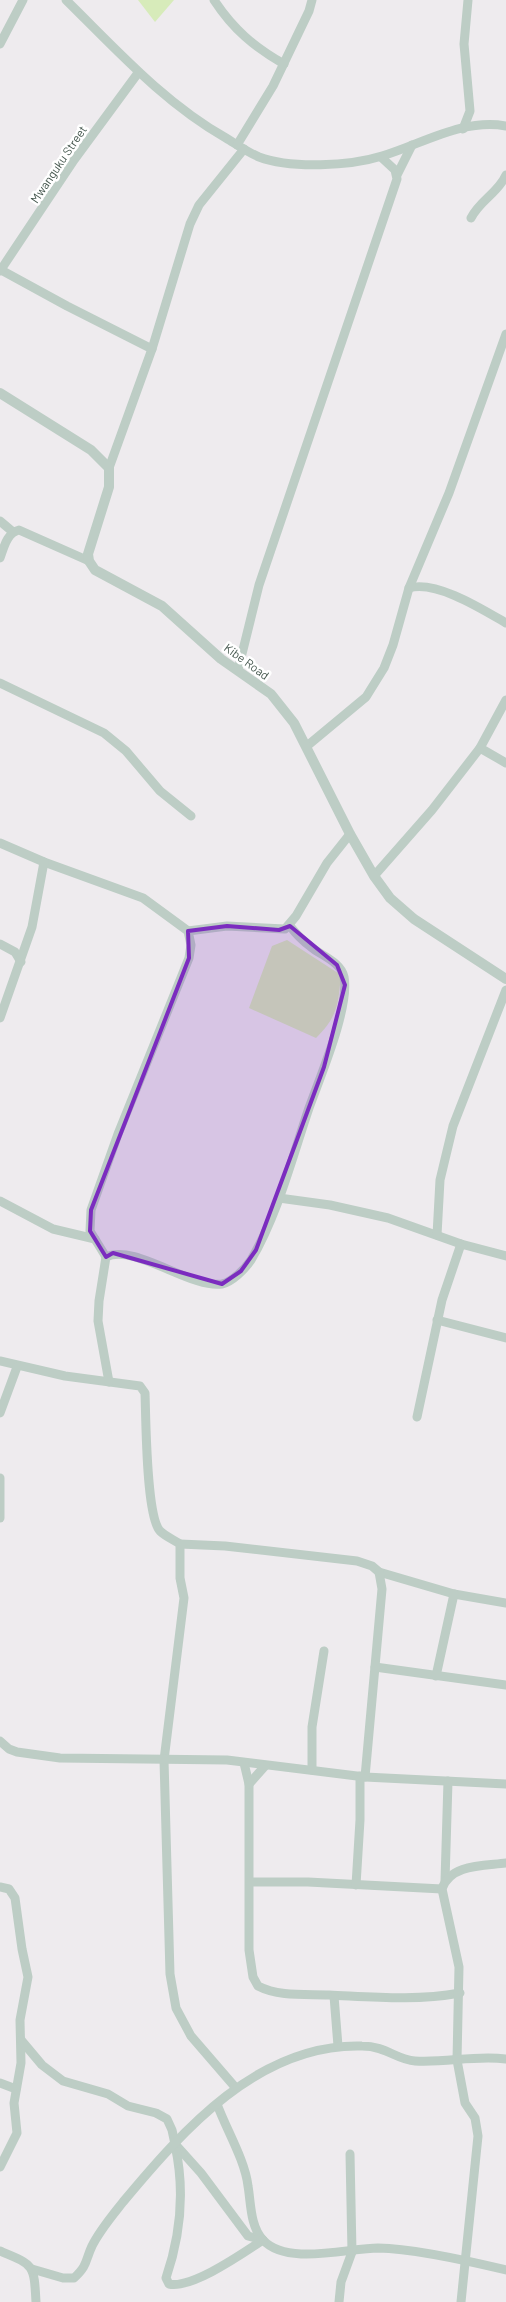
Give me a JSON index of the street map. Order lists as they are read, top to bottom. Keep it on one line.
{"streets":{"street":["Mwanguku Street","Kibe Road"]}}
